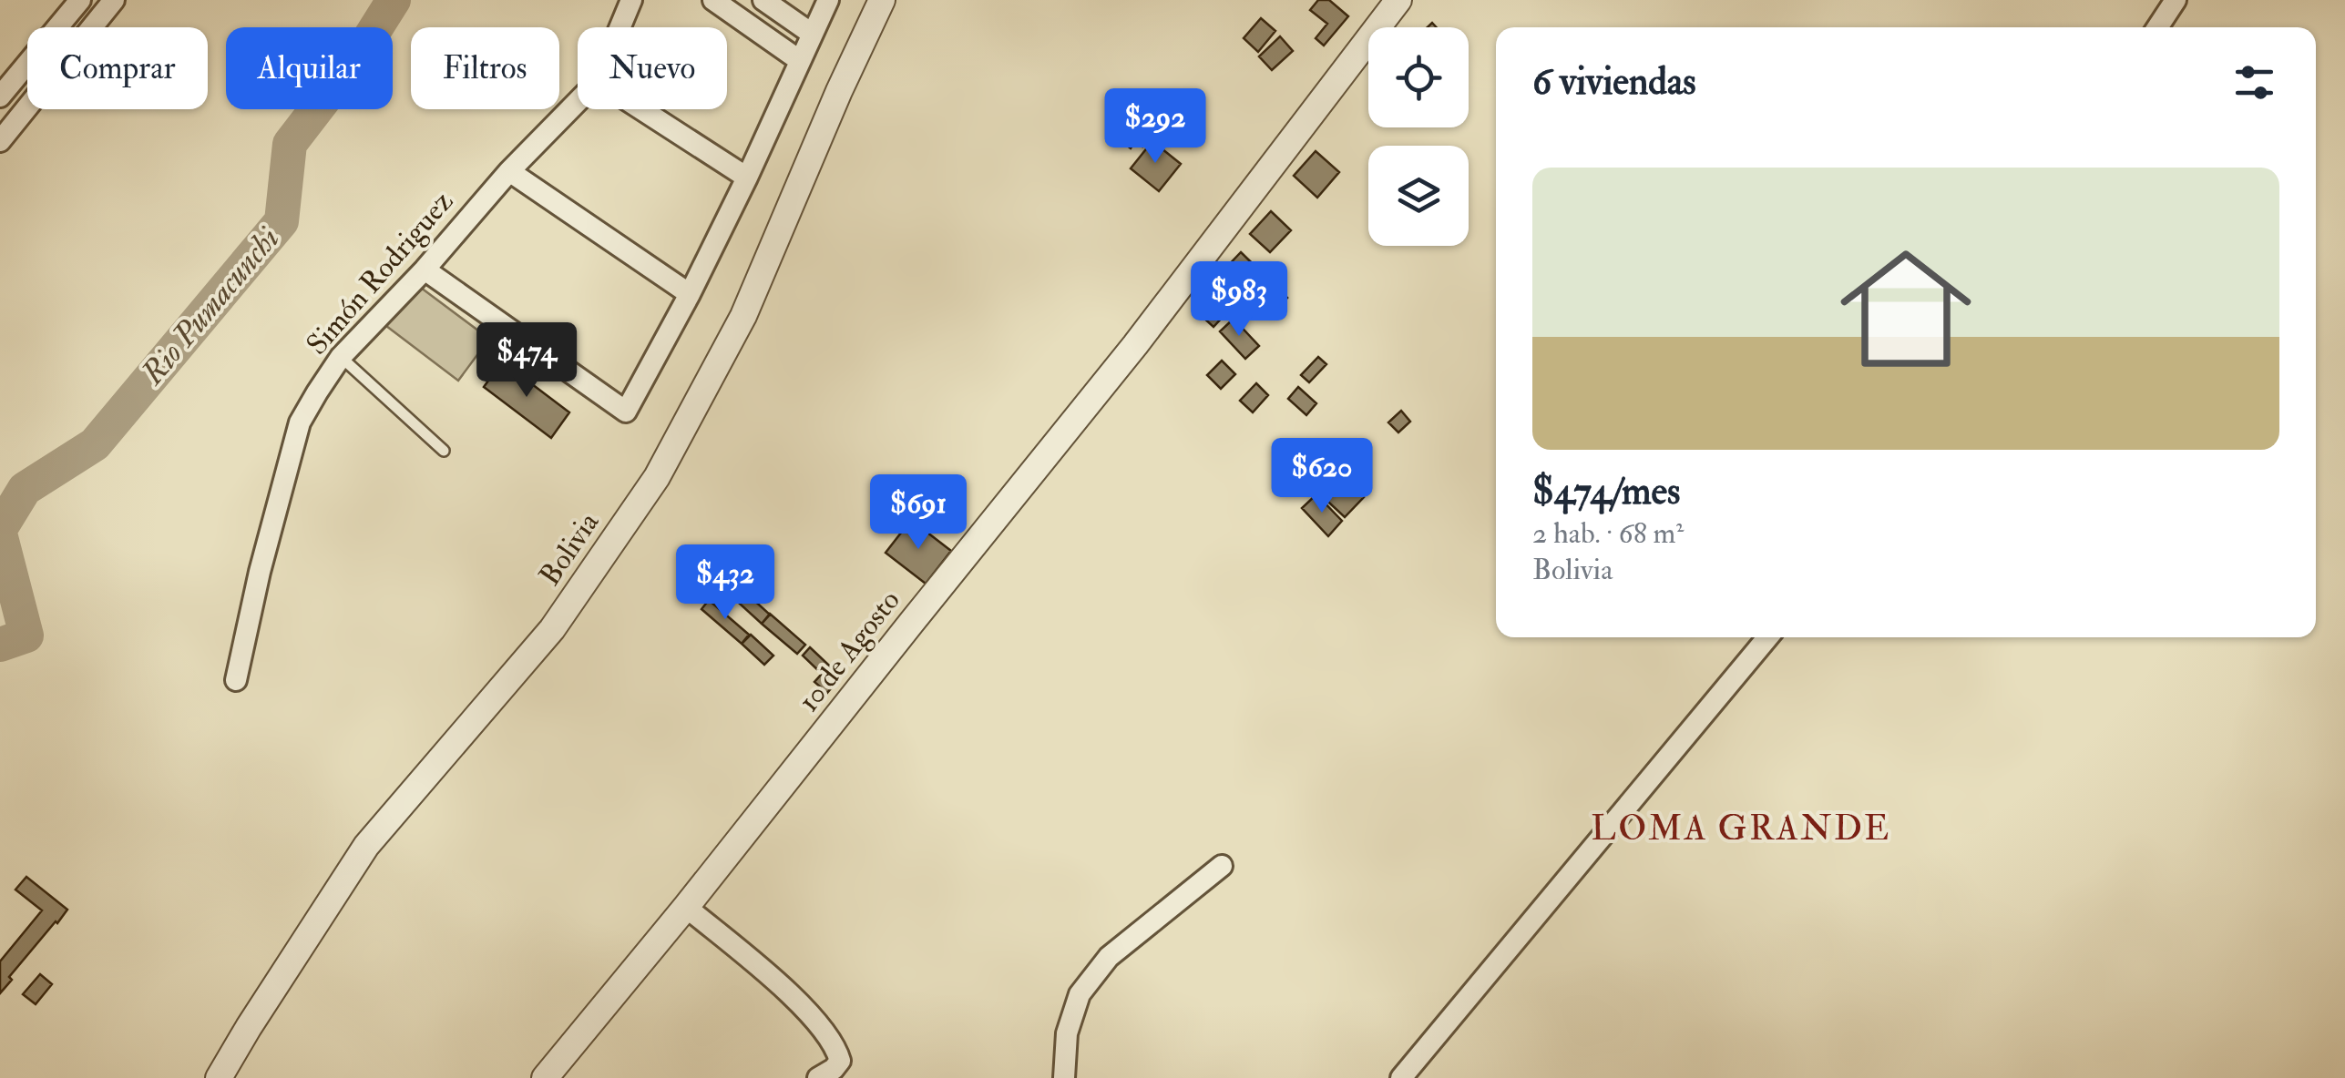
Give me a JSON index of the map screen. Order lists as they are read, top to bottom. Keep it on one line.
{"streets":{"street":["Simón Rodriguez","Bolivia","10 de Agosto"]},"districts":["LOMA GRANDE"],"water":["Rio Pumacunchi"],"page":{"chip":["Comprar","Alquilar","Filtros","Nuevo"],"heading":"6 viviendas","price":["$292","$983","$474","$620","$691","$432"],"list":[{"name":"$474/mes","note":"2 hab. · 68 m² · Bolivia"}]}}
